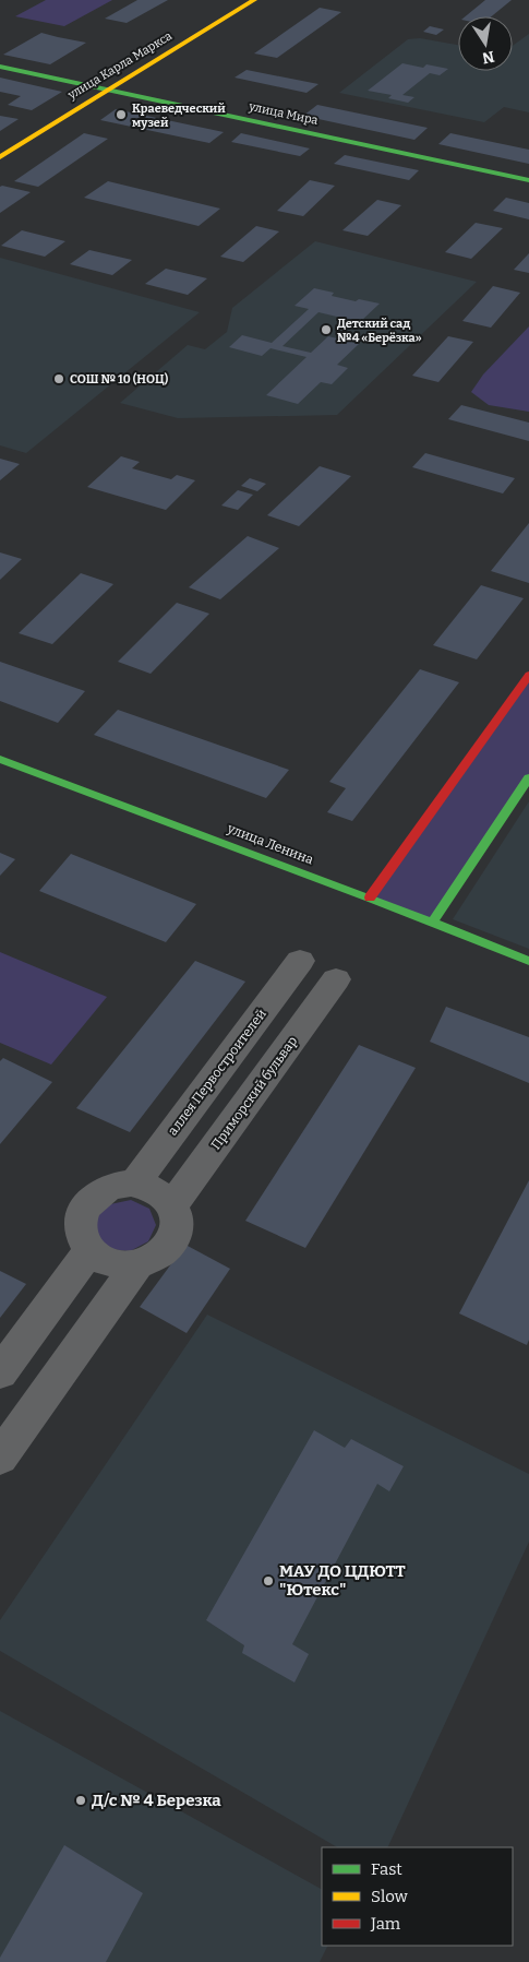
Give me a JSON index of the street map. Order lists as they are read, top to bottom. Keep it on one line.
{"streets":{"street":["улица Карла Маркса","улица Мира","улица Ленина","аллея Первостроителей","Приморский бульвар"]},"crossings":[["улица Карла Маркса","улица Мира"],["аллея Первостроителей","Приморский бульвар"]],"places":["Краеведческий музей","Детский сад №4 «Берёзка»","СОШ № 10 (НОЦ)","МАУ ДО ЦДЮТТ \"Ютекс\"","Д/с № 4 Березка"],"legend":["Fast","Slow","Jam"],"north":"bottom"}
